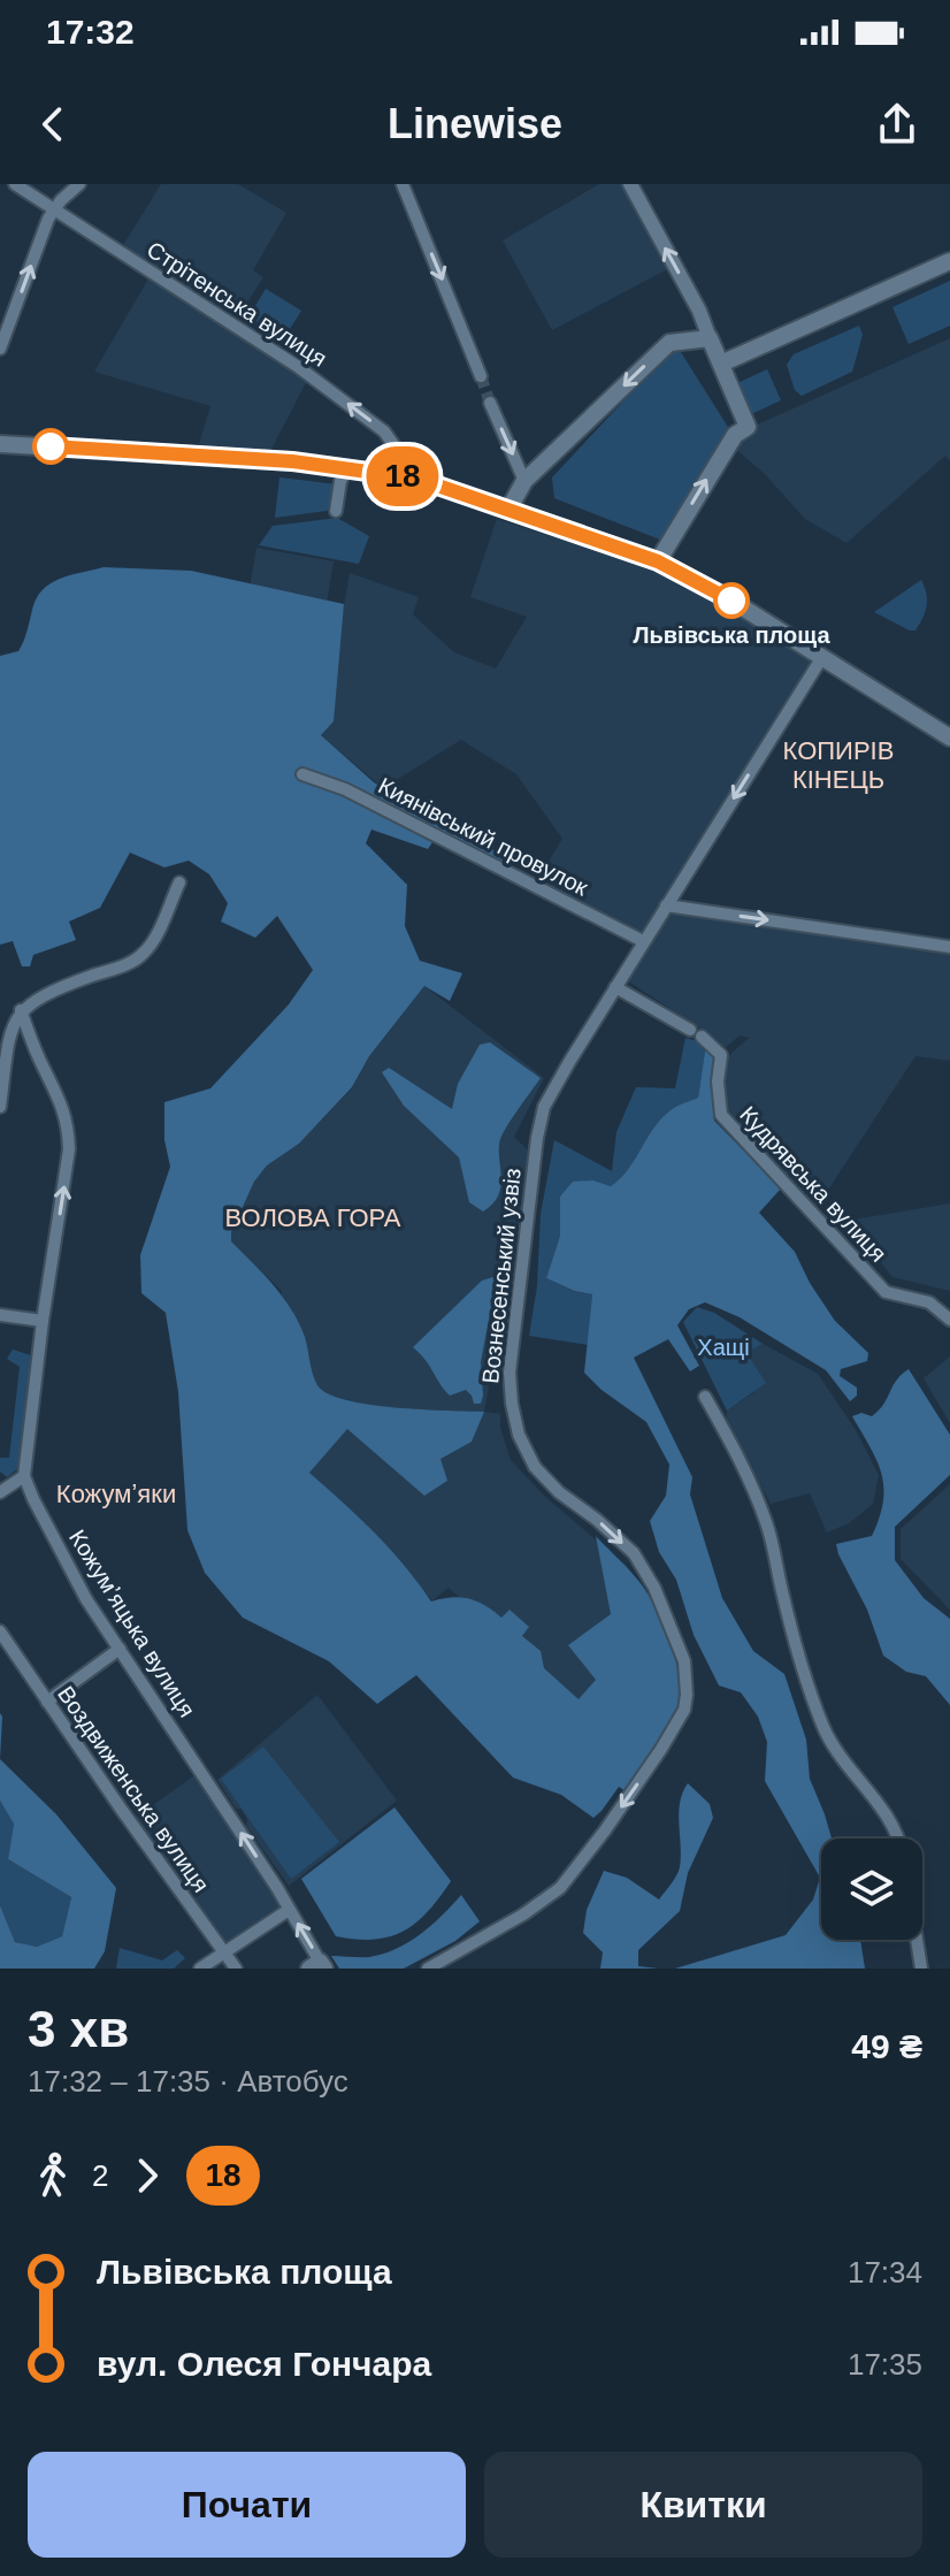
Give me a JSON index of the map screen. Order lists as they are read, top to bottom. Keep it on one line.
{"streets":{"street":["Стрітенська вулиця","Киянівський провулок","Кудрявська вулиця","Вознесенський узвіз","Кожумʼяцька вулиця","Воздвиженська вулиця"]},"crossings":[["Киянівський провулок","Вознесенський узвіз"],["Кудрявська вулиця","Вознесенський узвіз"]],"one_way":["Стрітенська вулиця","Вознесенський узвіз","Кожумʼяцька вулиця"],"districts":["КОПИРІВ КІНЕЦЬ","ВОЛОВА ГОРА","Кожумʼяки"],"parks":["Хащі"],"places":["Львівська площа"],"lines":["bus line 18"],"page":{"status":"17:32","header":"Linewise","on_map":"18","heading":["3 хв","17:32 – 17:35 · Автобус","49 ₴"],"legs":["2","18"],"list":[{"name":"Львівська площа","value":"17:34"},{"name":"вул. Олеся Гончара","value":"17:35"}],"buttons":["Почати","Квитки"]}}
